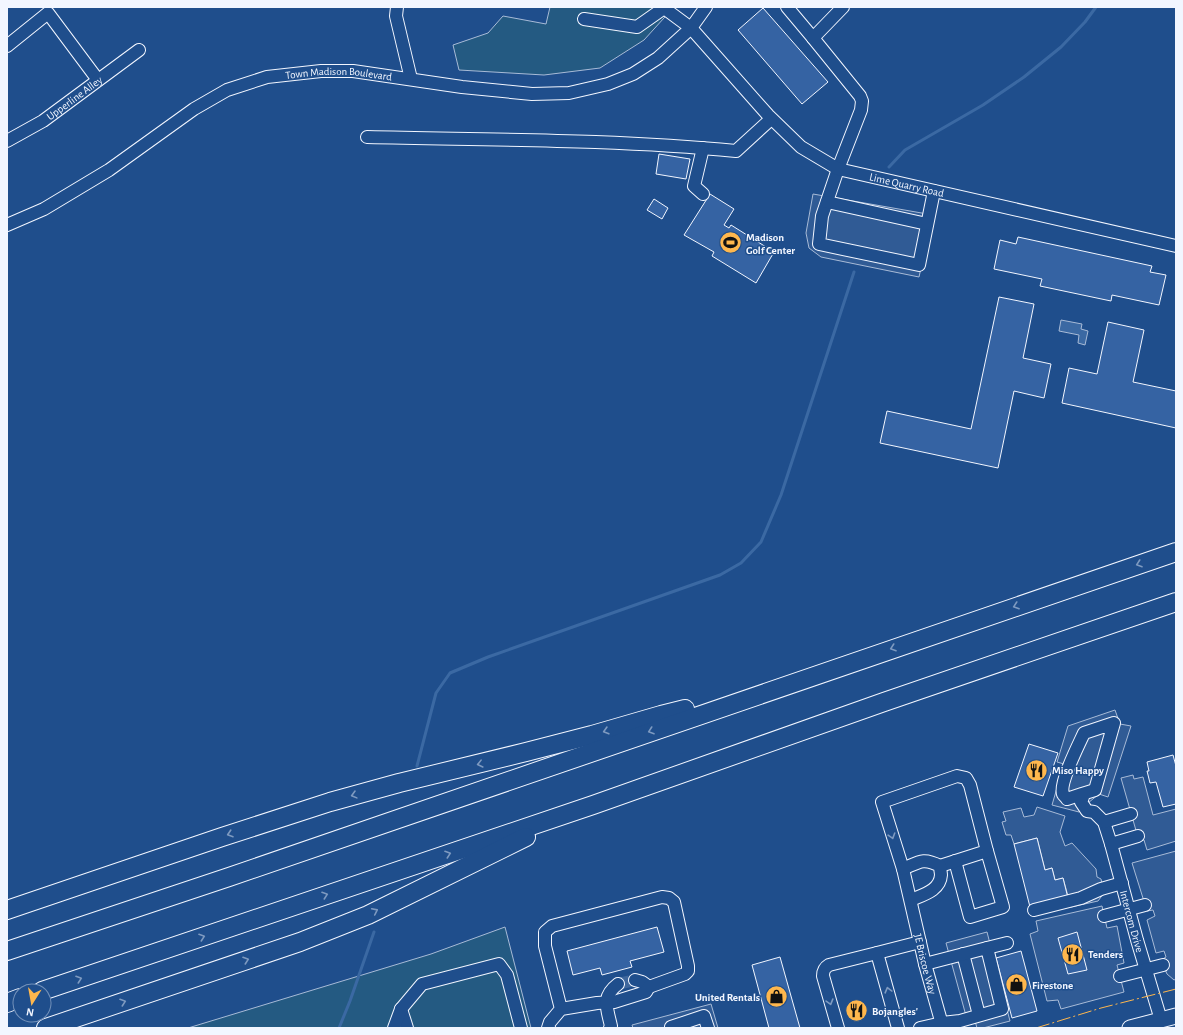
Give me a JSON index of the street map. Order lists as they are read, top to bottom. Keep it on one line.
{"streets":{"street":["Town Madison Boulevard","Upperline Alley","Lime Quarry Road","Intercom Drive","JE Briscoe Way"]},"crossings":[["Town Madison Boulevard","Lime Quarry Road"]],"places":{"sports":["Madison Golf Center"],"restaurant":["Miso Happy","Tenders","Bojangles'"],"shop":["Firestone","United Rentals"]},"north":"bottom"}
